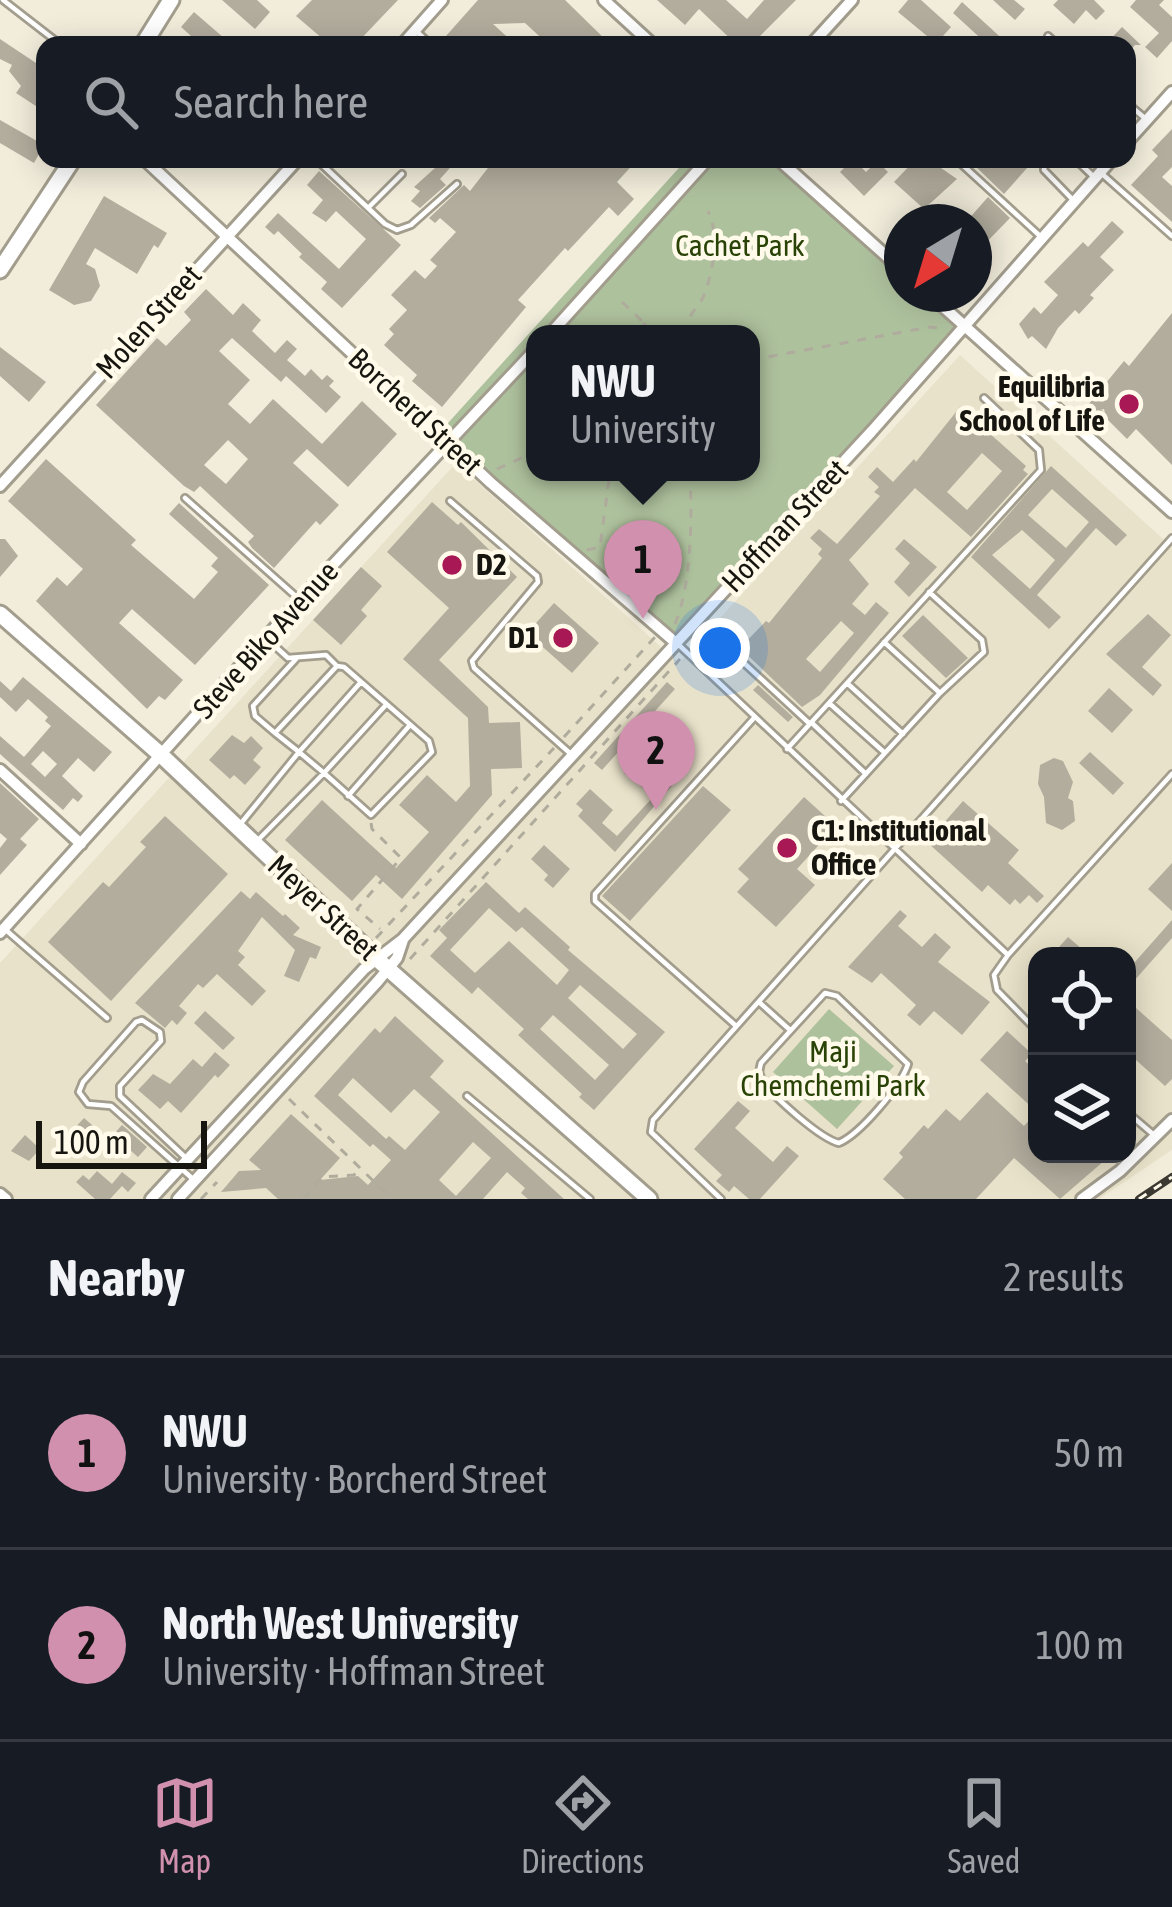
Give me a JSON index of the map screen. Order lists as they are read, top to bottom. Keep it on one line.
{"streets":{"street":["Molen Street","Borcherd Street","Hoffman Street","Steve Biko Avenue","Meyer Street"]},"crossings":[["Molen Street","Borcherd Street"],["Borcherd Street","Hoffman Street"],["Borcherd Street","Steve Biko Avenue"],["Hoffman Street","Meyer Street"],["Steve Biko Avenue","Meyer Street"]],"parks":["Cachet Park","Maji Chemchemi Park"],"places":["Equilibria School of Life","D2","D1","C1: Institutional Office"],"scale_bar":"100 m","north":"bottom left","page":{"search":"Search here","popup":["NWU","University"],"pins":["1","2"],"scale":"100 m","heading":["Nearby","2 results"],"list":[{"mark":"1","name":"NWU","note":"University · Borcherd Street","value":"50 m"},{"mark":"2","name":"North West University","note":"University · Hoffman Street","value":"100 m"}],"nav":["Map","Directions","Saved"]}}
